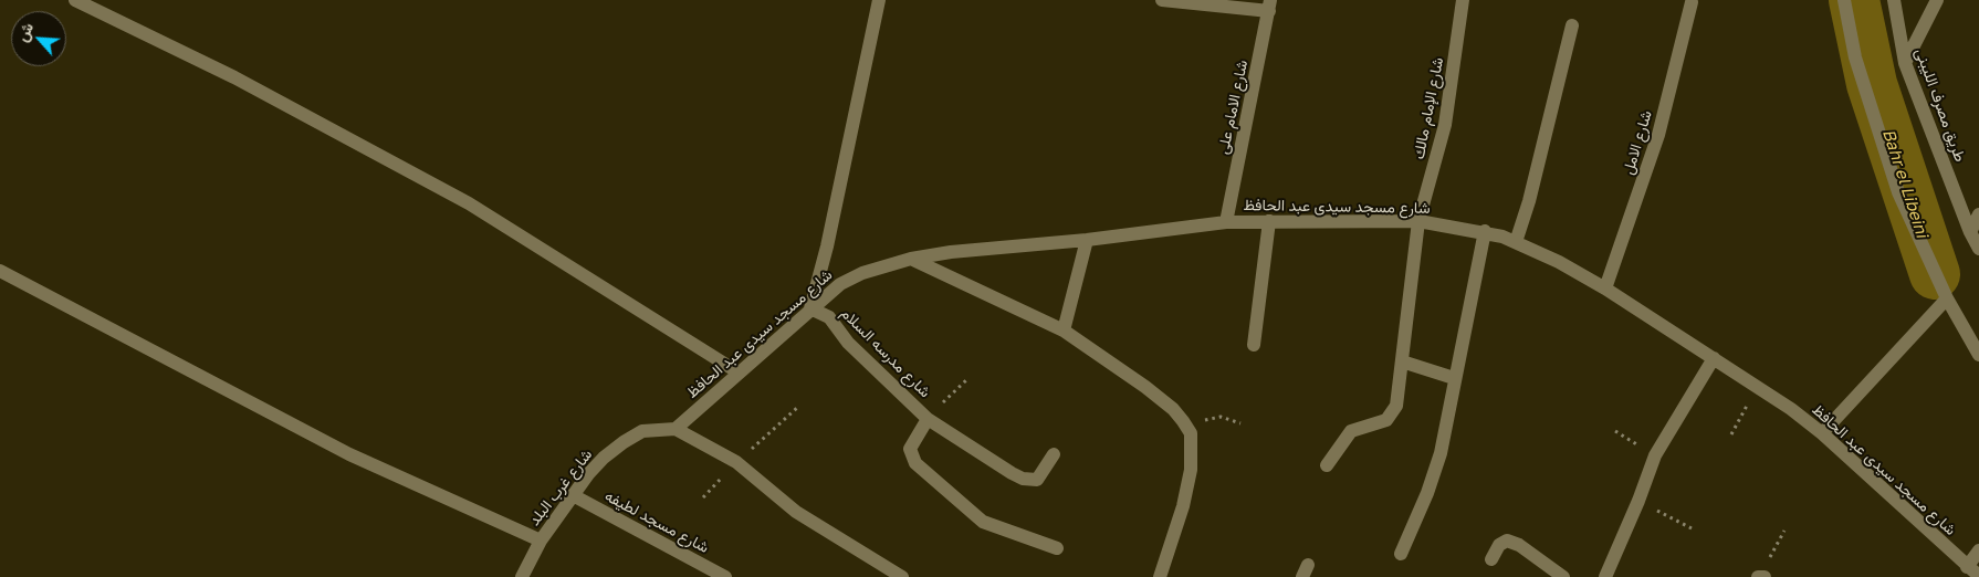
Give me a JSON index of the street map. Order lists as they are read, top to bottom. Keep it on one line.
{"streets":{"street":["طريق مصرف الليبنى","شارع الامام على","شارع الإمام مالك","شارع الامل","شارع مسجد سيدى عبد الحافظ","شارع مدرسه السلام","شارع غرب البلد","شارع مسجد لطيفه"]},"crossings":[["شارع الامام على","شارع مسجد سيدى عبد الحافظ"],["شارع الإمام مالك","شارع مسجد سيدى عبد الحافظ"],["شارع الامل","شارع مسجد سيدى عبد الحافظ"],["شارع مسجد سيدى عبد الحافظ","شارع مدرسه السلام"],["شارع مسجد سيدى عبد الحافظ","شارع غرب البلد"],["شارع غرب البلد","شارع مسجد لطيفه"]],"water":["Bahr el Libeini"],"north":"top left"}
